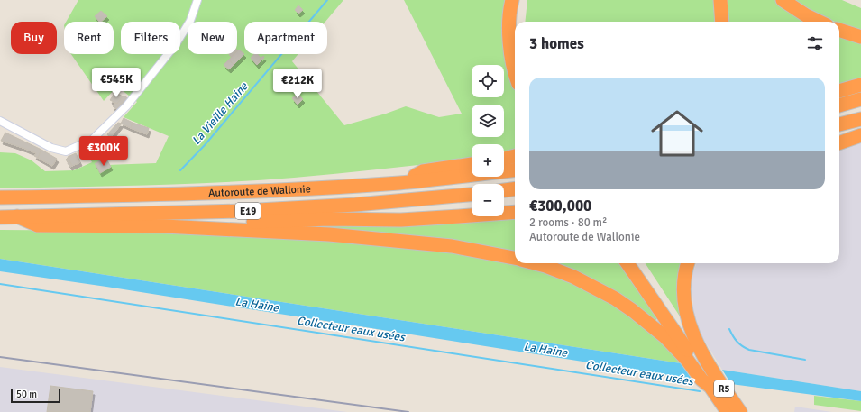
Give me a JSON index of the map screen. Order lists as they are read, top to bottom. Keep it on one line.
{"streets":{"highway":["Autoroute de Wallonie","E19","R5"]},"water":["La Vieille Haine","La Haine","Collecteur eaux usées"],"scale_bar":"50 m","page":{"chip":["Buy","Rent","Filters","New","Apartment"],"heading":"3 homes","map_buttons":["+","−"],"list":[{"name":"€300,000","note":"2 rooms · 80 m² · Autoroute de Wallonie"}],"price":["€545K","€212K","€300K"],"scale":"50 m"}}
